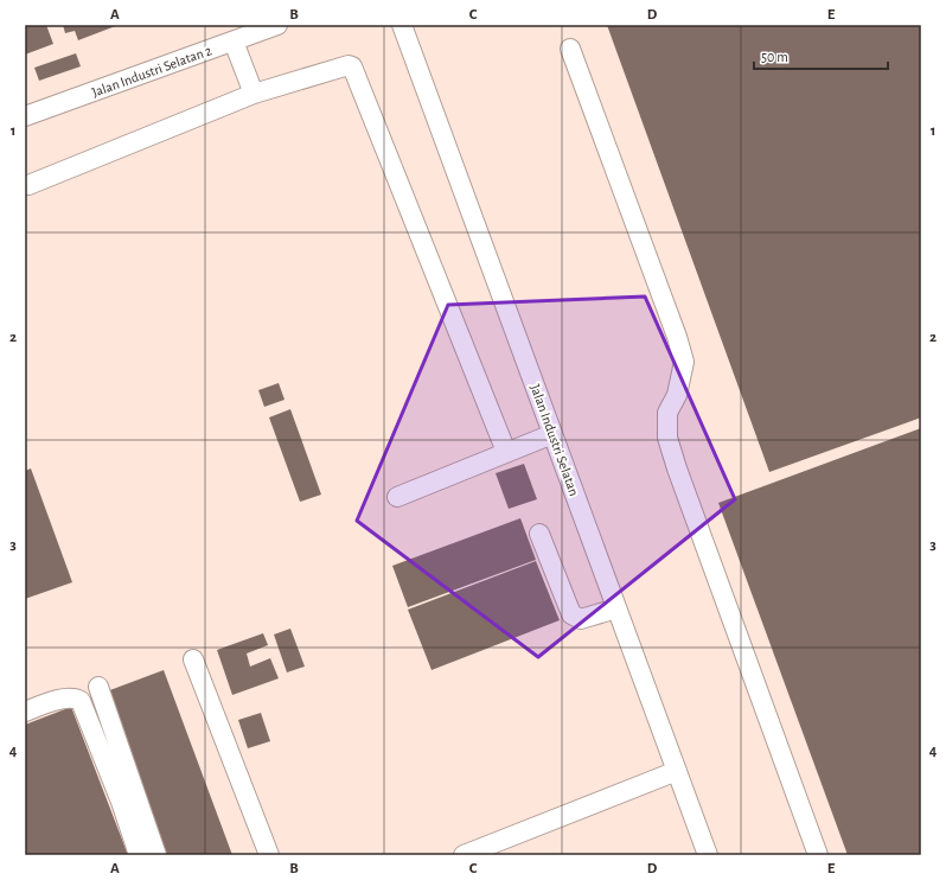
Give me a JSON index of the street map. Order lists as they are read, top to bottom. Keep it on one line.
{"streets":{"street":["Jalan Industri Selatan 2","Jalan Industri Selatan"]},"scale_bar":"50 m","grid":{"columns":["A","B","C","D","E"],"rows":["1","2","3","4"]}}
